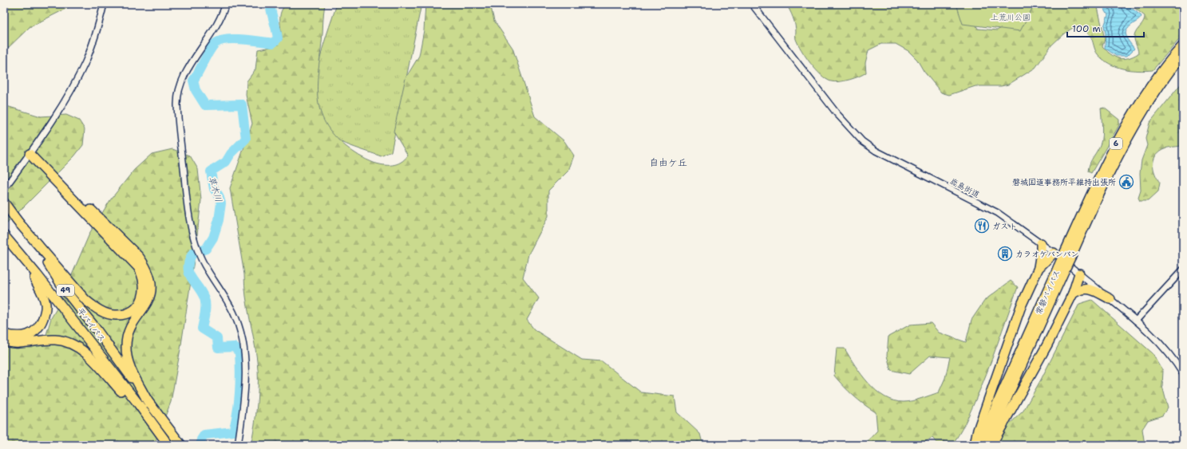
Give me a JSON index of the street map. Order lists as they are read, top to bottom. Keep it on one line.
{"streets":{"highway":["6","49","常磐バイパス","平バイパス"],"street":["鹿島街道"]},"districts":["自由ケ丘"],"water":["草木川"],"parks":["上荒川公園"],"places":{"public building":["磐城国道事務所平維持出張所"],"restaurant":["ガスト"],"building":["カラオケバンバン"]},"scale_bar":"100 m"}
